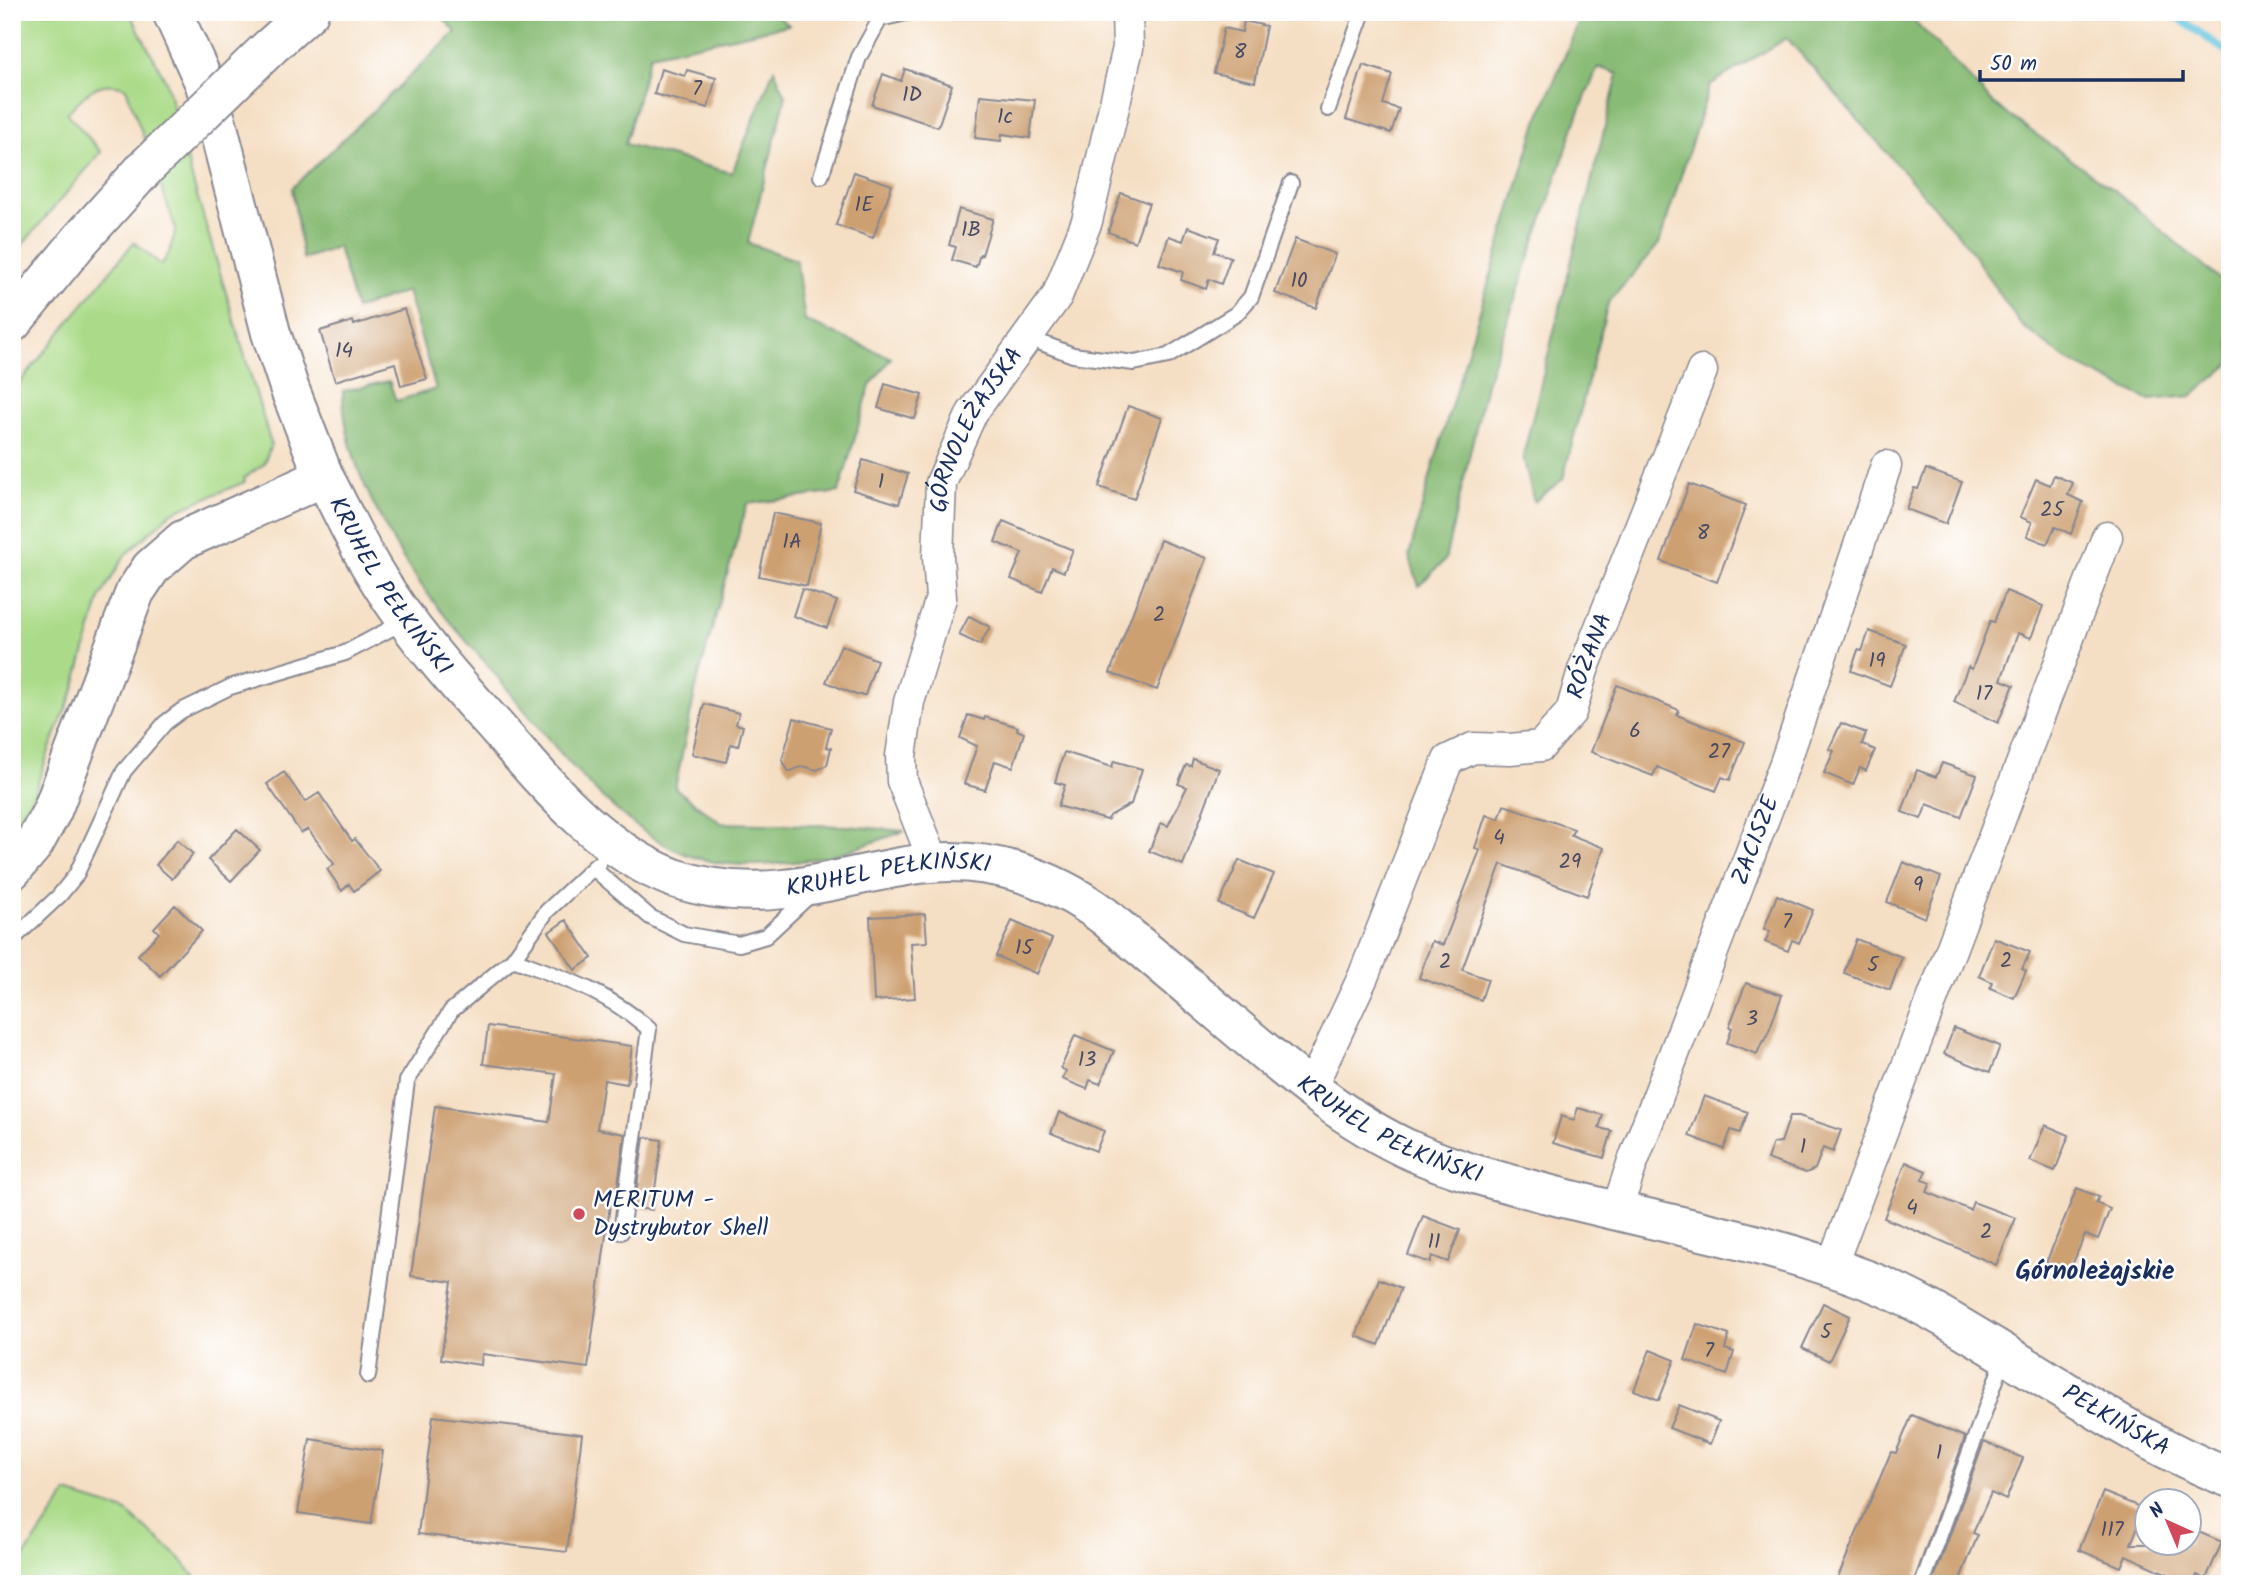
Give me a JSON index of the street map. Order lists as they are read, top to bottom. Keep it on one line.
{"streets":{"street":["GÓRNOLEŻAJSKA","KRUHEL PEŁKIŃSKI","RÓŻANA","ZACISZE","PEŁKIŃSKA"]},"crossings":[["GÓRNOLEŻAJSKA","KRUHEL PEŁKIŃSKI"],["KRUHEL PEŁKIŃSKI","RÓŻANA"],["KRUHEL PEŁKIŃSKI","ZACISZE"],["KRUHEL PEŁKIŃSKI","PEŁKIŃSKA"]],"districts":["Górnoleżajskie"],"places":["MERITUM - Dystrybutor Shell"],"house_numbers":["8","7","1D","1c","1E","1B","10","14","1","25","8","1A","2","19","17","6","27","4","29","9","7","15","2","2","5","3","13","1","4","2","11","5","7","1","117"],"scale_bar":"50 m","north":"top left"}
